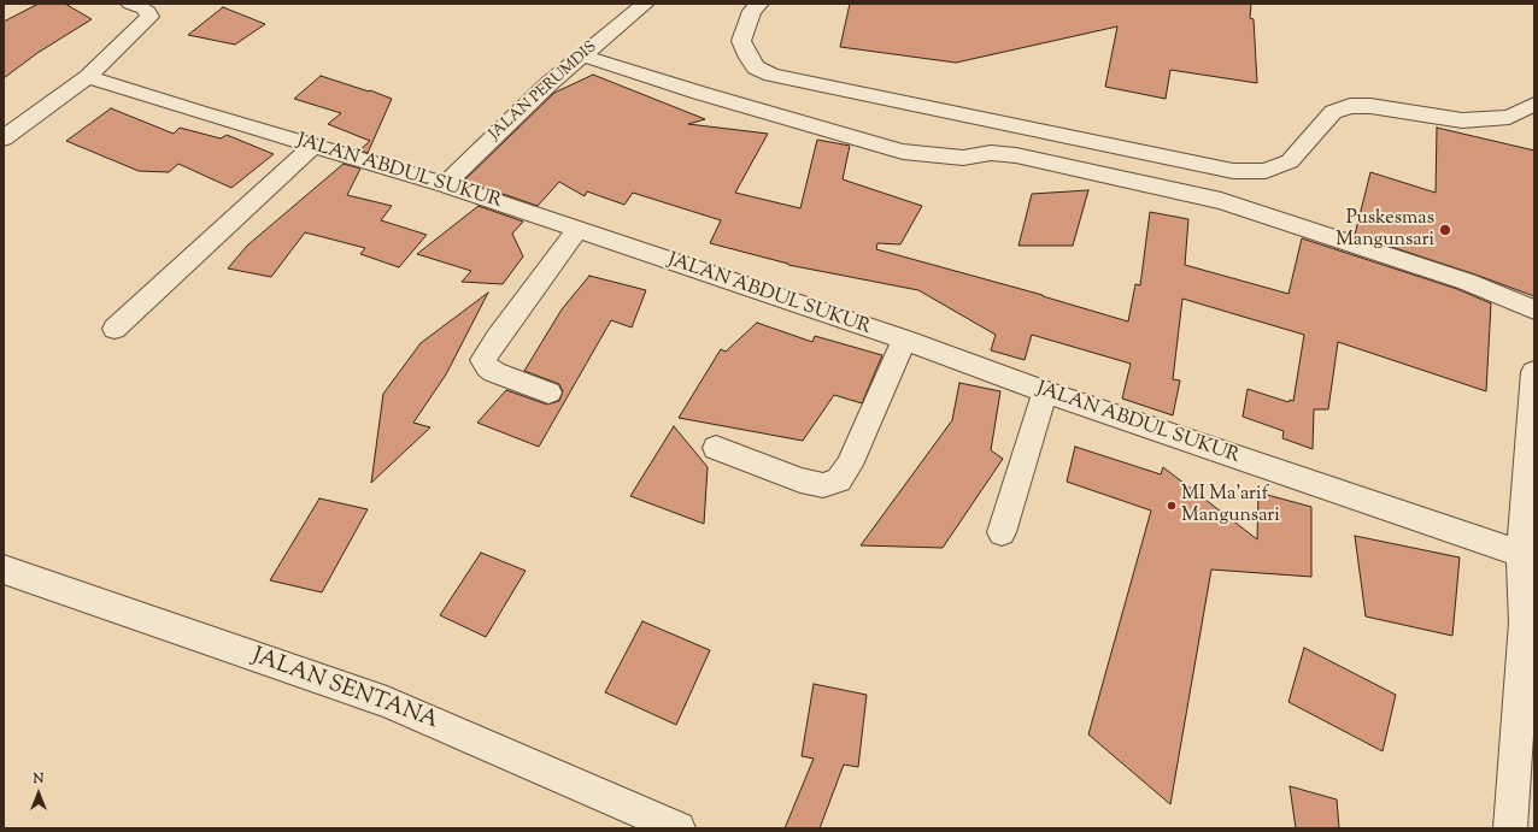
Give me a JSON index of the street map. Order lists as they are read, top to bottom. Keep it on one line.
{"streets":{"street":["JALAN PERUMDIS","JALAN ABDUL SUKUR","JALAN SENTANA"]},"crossings":[["JALAN PERUMDIS","JALAN ABDUL SUKUR"]],"places":["Puskesmas Mangunsari","MI Ma'arif Mangunsari"],"north":"top"}
